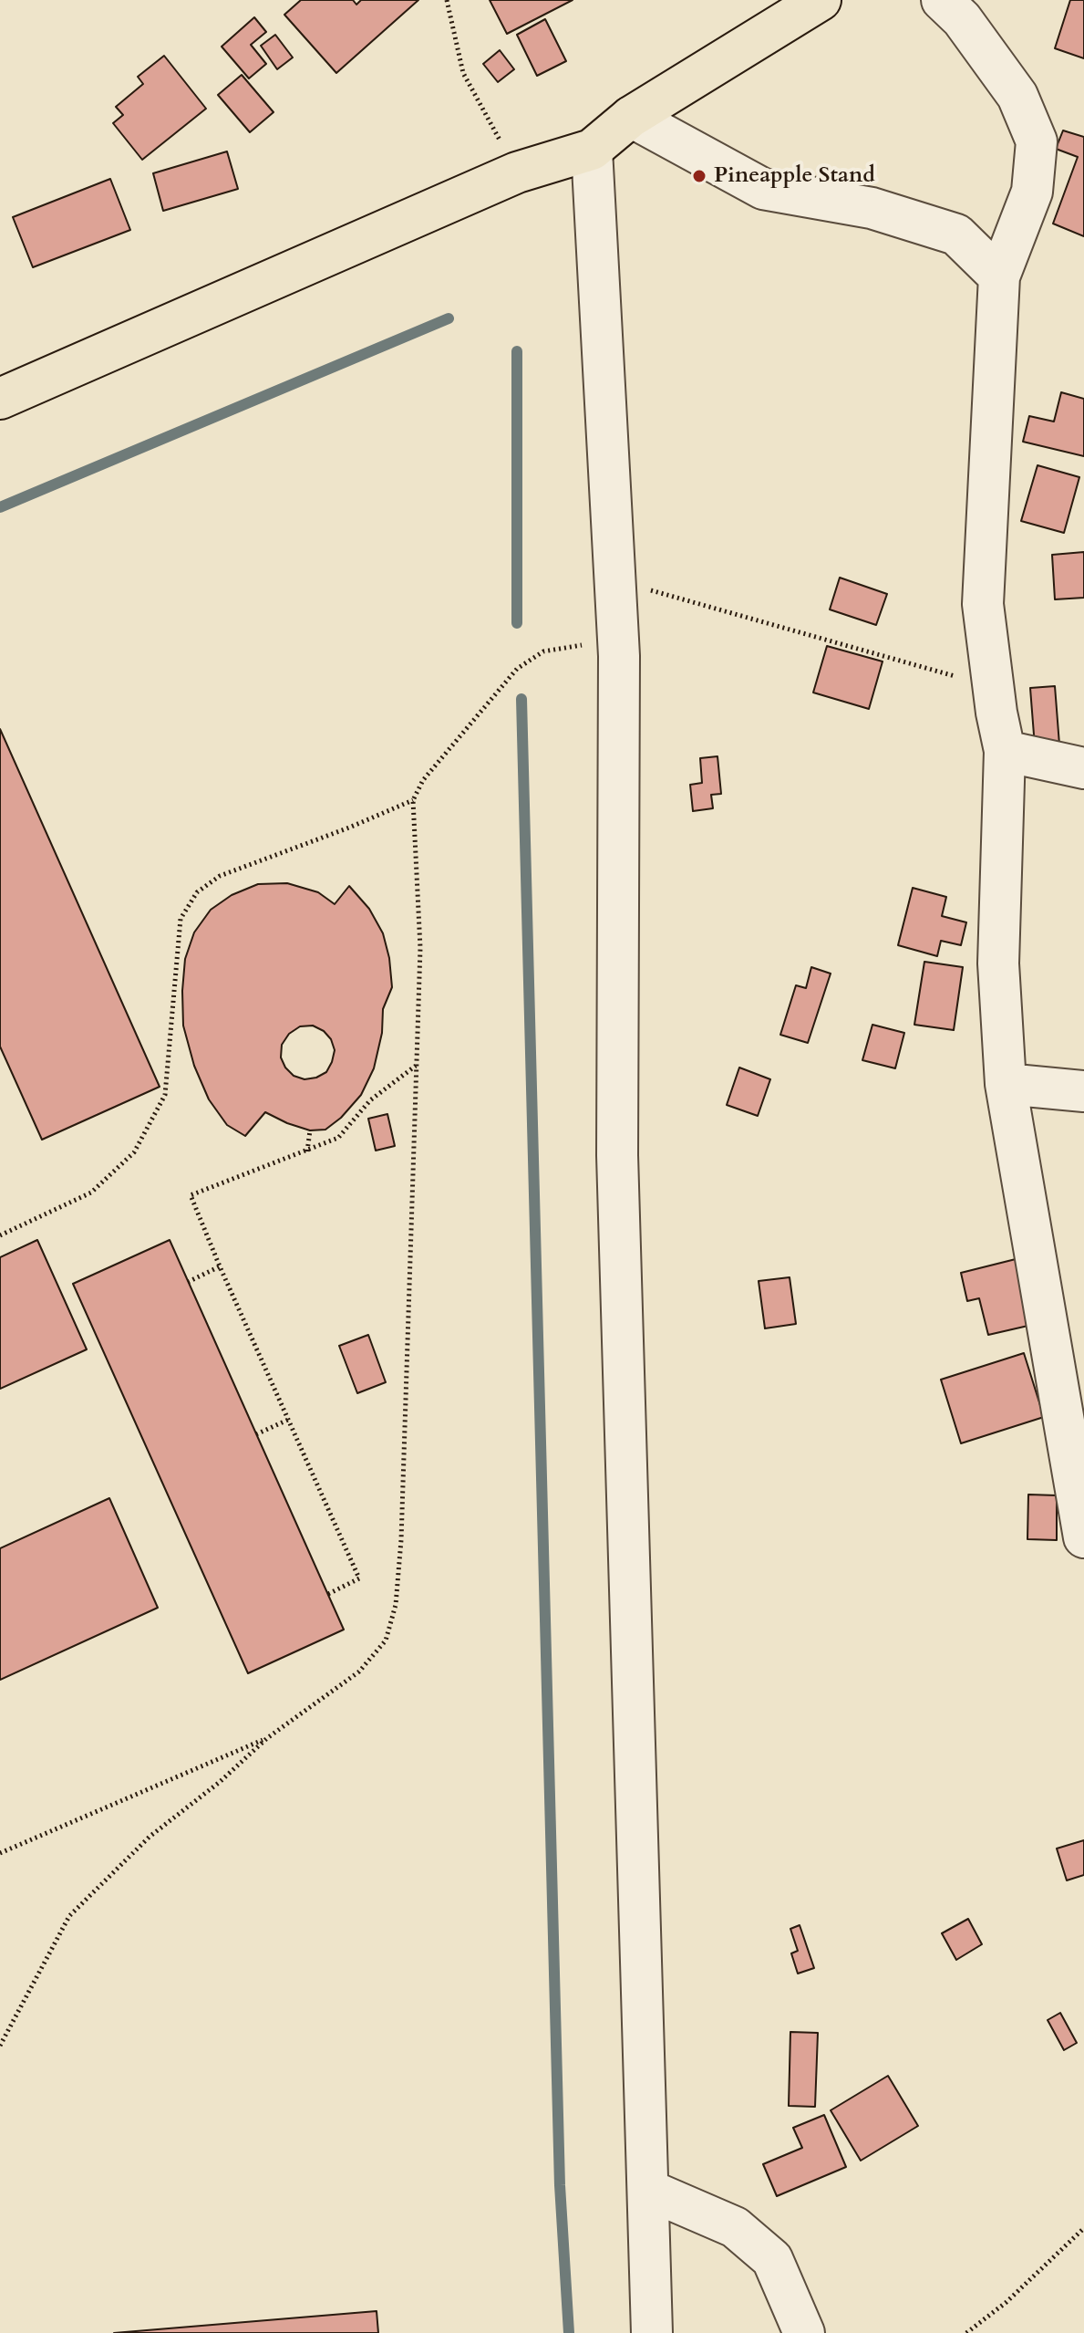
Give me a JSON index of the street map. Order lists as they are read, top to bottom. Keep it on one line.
{"places":["Pineapple Stand"]}
